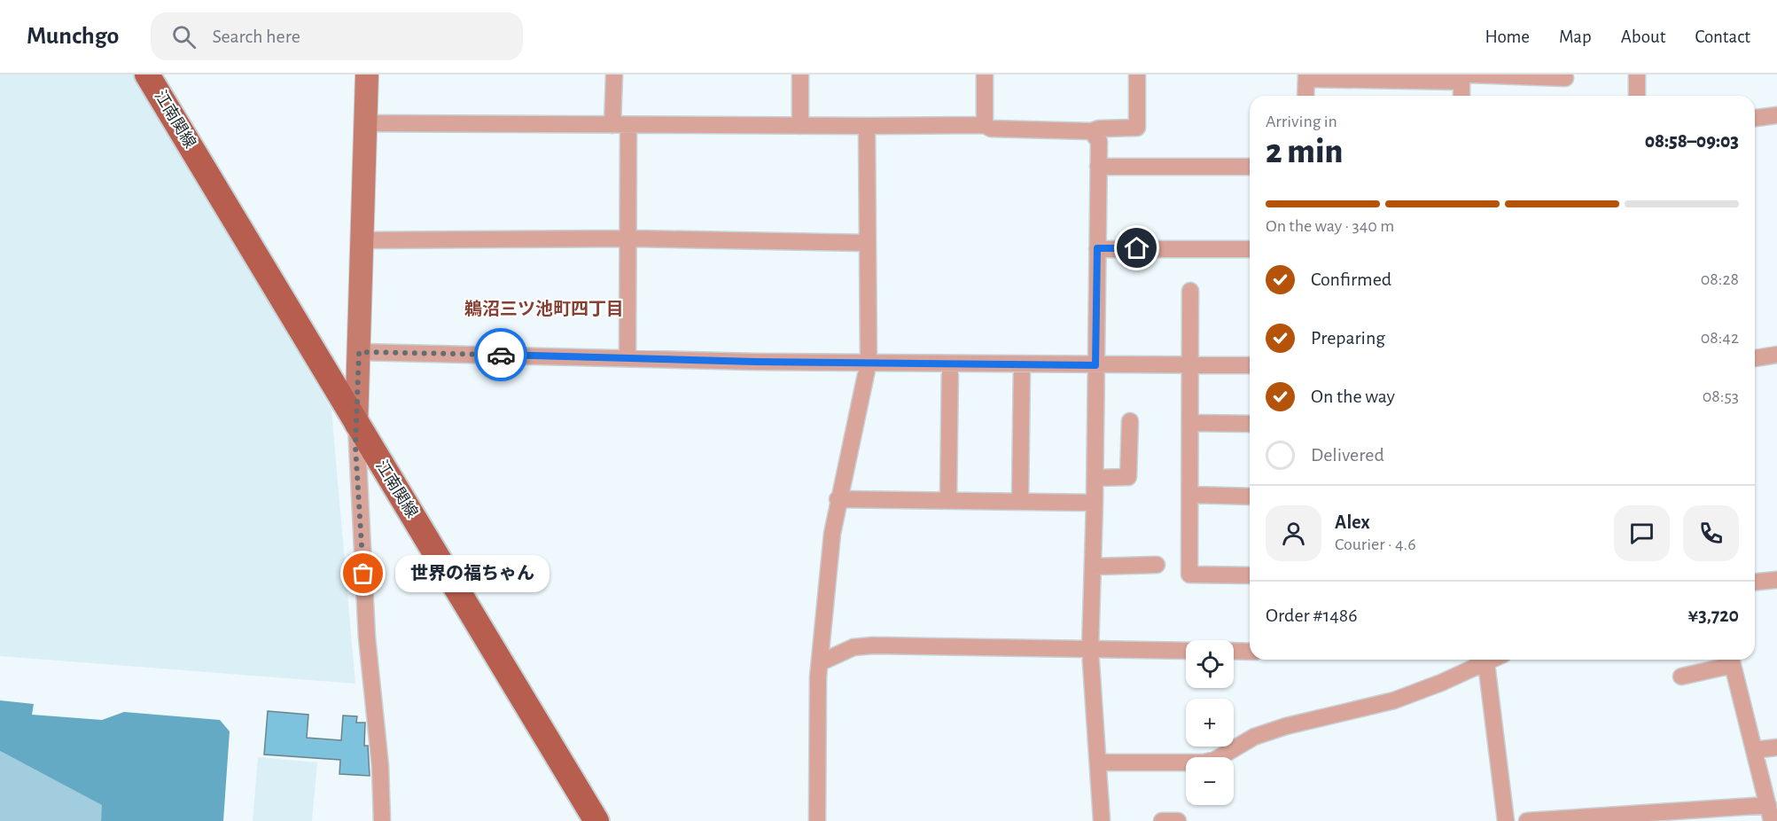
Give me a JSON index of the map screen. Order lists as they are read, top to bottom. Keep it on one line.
{"streets":{"main road":["江南関線"]},"districts":["鵜沼三ツ池町四丁目"],"places":["世界の福ちゃん"],"page":{"header":"Munchgo","search":"Search here","nav":["Home","Map","About","Contact"],"heading":["2 min","Arriving in","08:58–09:03"],"panel":["Alex","Courier · 4.6","Order #1486","¥3,720"],"bar":"On the way · 340 m","list":[["Confirmed","08:28"],["Preparing","08:42"],["On the way","08:53"],"Delivered"],"bubble":"世界の福ちゃん","map_buttons":["+","−"]}}
